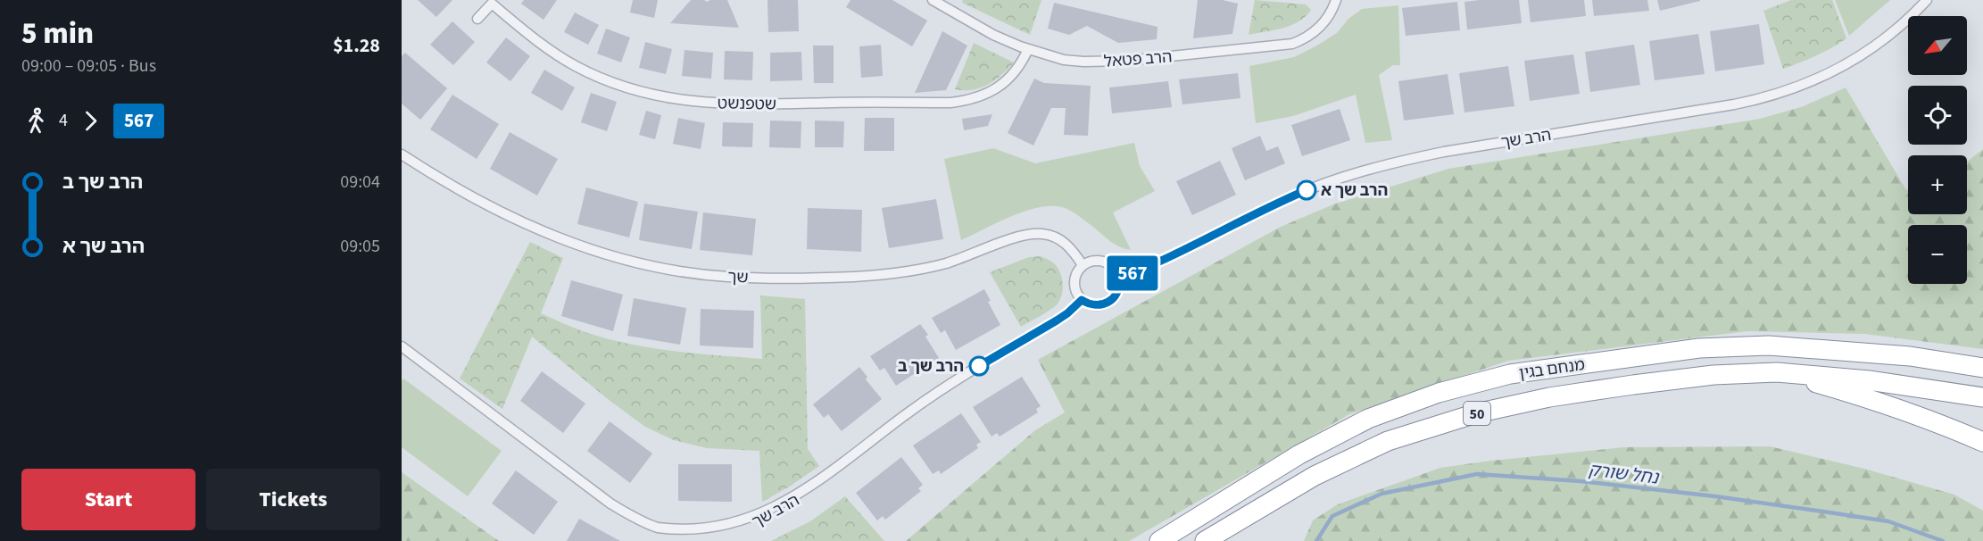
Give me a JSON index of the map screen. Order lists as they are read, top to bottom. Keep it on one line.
{"streets":{"highway":["מנחם בגין","50"],"street":["הרב פטאל","שטפנשט","הרב שך","שך"]},"crossings":[["הרב פטאל","שטפנשט"],["הרב שך","שך"]],"water":["נחל שורק"],"places":["הרב שך א","הרב שך ב"],"lines":["bus line 567"],"north":"bottom left","page":{"heading":["5 min","09:00 – 09:05 · Bus","$1.28"],"on_map":"567","map_buttons":["+","−"],"legs":["4","567"],"list":[{"name":"הרב שך ב","value":"09:04"},{"name":"הרב שך א","value":"09:05"}],"buttons":["Start","Tickets"]}}
